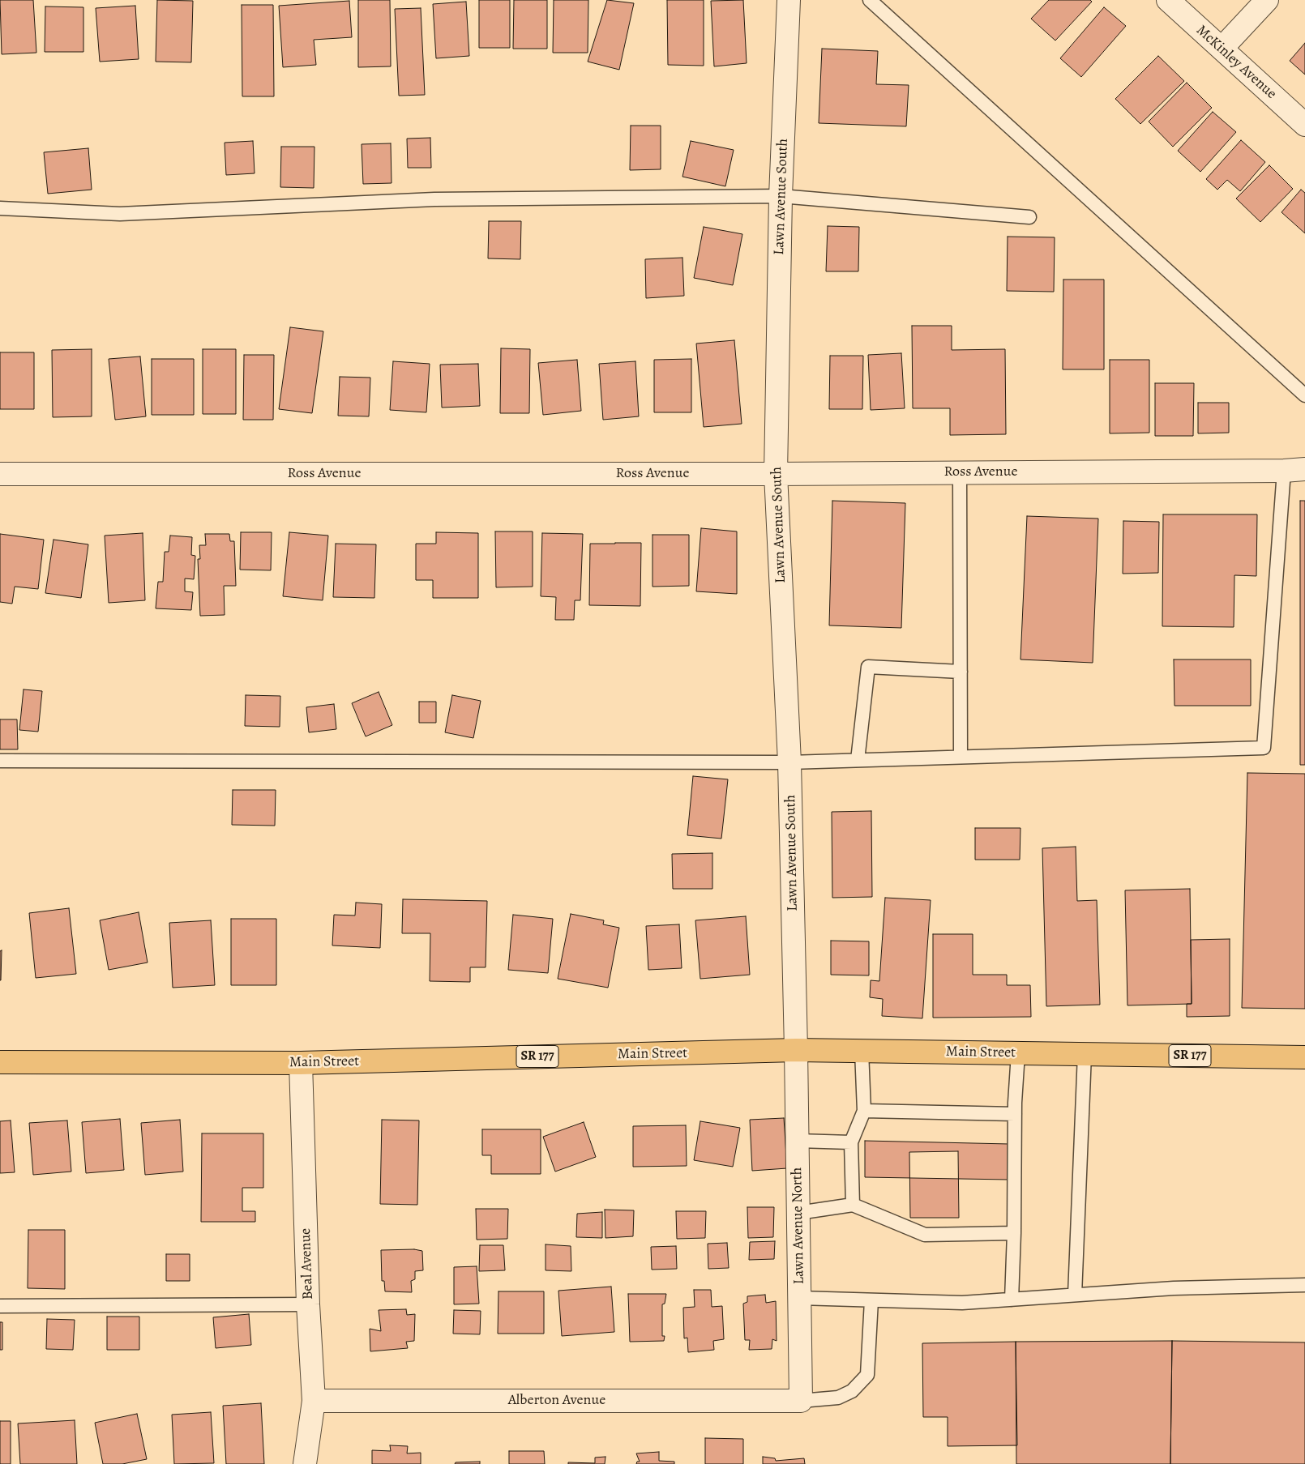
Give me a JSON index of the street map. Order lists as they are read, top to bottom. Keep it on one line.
{"streets":{"main road":["Main Street","SR 177"],"street":["McKinley Avenue","Lawn Avenue South","Ross Avenue","Lawn Avenue North","Beal Avenue","Alberton Avenue"]},"crossings":[["Lawn Avenue South","Ross Avenue"],["Lawn Avenue South","Main Street"],["Lawn Avenue South","Lawn Avenue North"],["Main Street","Lawn Avenue North"],["Main Street","Beal Avenue"],["Lawn Avenue North","Alberton Avenue"],["Beal Avenue","Alberton Avenue"]]}
